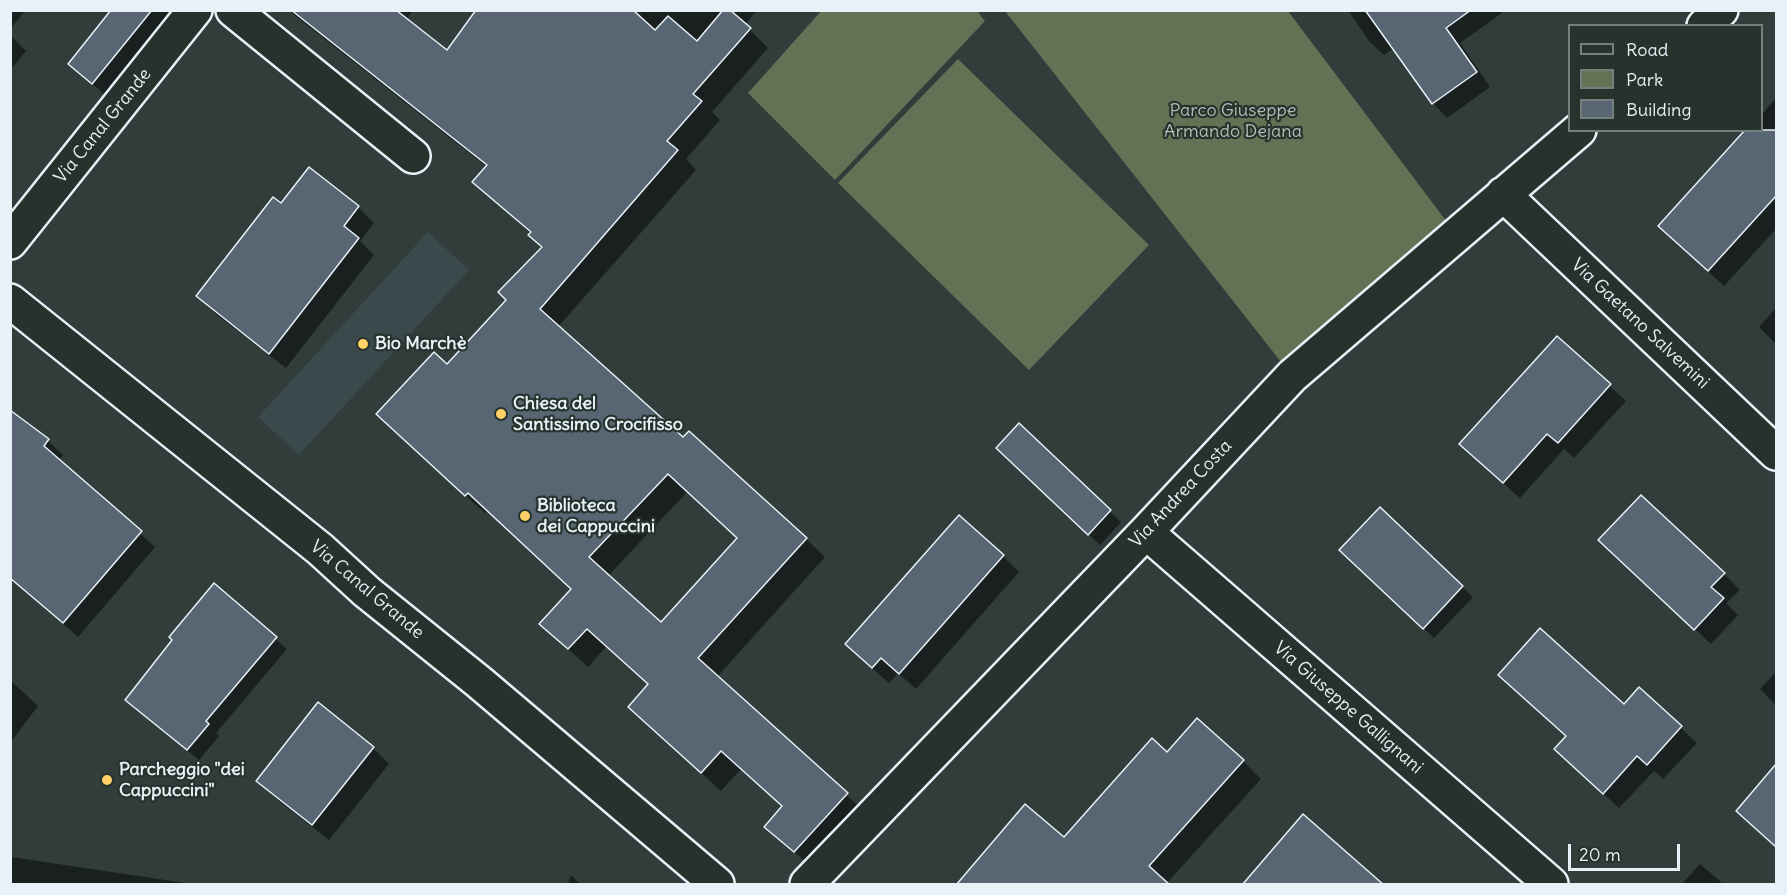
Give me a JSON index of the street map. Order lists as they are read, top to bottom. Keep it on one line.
{"streets":{"street":["Via Canal Grande","Via Gaetano Salvemini","Via Andrea Costa","Via Giuseppe Gallignani"]},"crossings":[["Via Gaetano Salvemini","Via Andrea Costa"],["Via Andrea Costa","Via Giuseppe Gallignani"]],"parks":["Parco Giuseppe Armando Dejana"],"places":["Bio Marchè","Chiesa del Santissimo Crocifisso","Biblioteca dei Cappuccini","Parcheggio \"dei Cappuccini\""],"legend":["Road","Park","Building"],"scale_bar":"20 m"}
